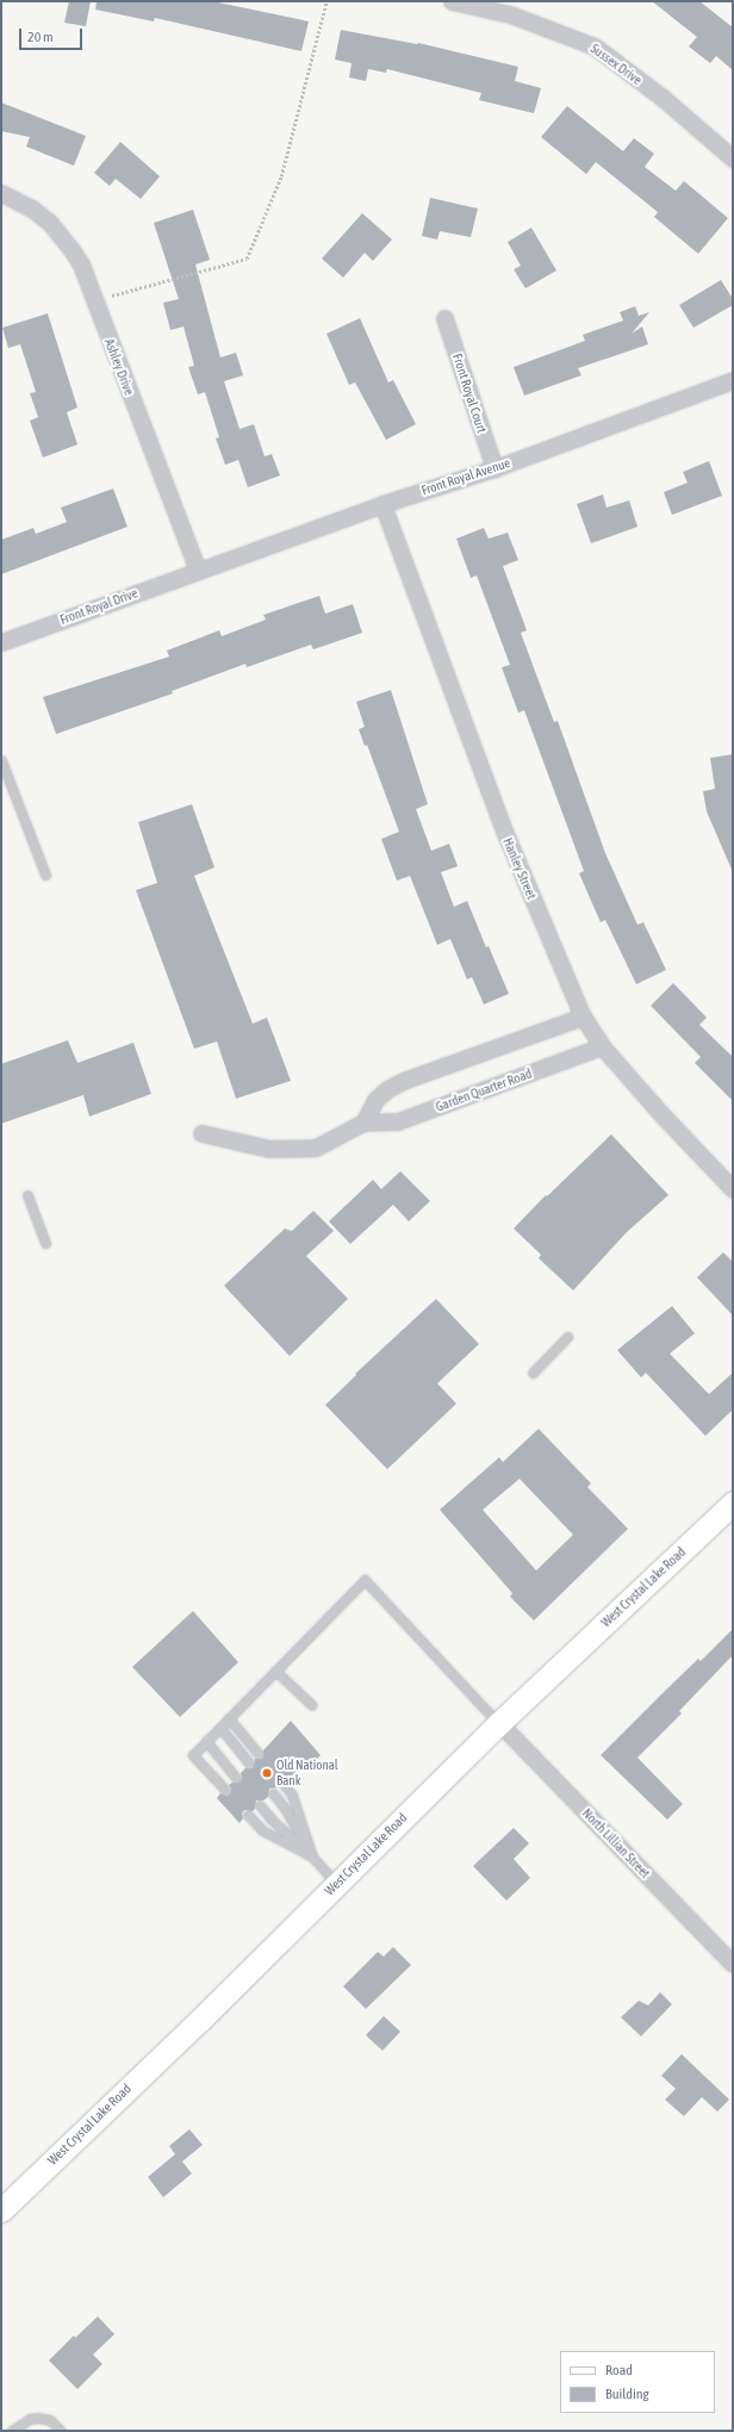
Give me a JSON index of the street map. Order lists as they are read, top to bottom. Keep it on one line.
{"streets":{"street":["Sussex Drive","Ashley Drive","Front Royal Court","Front Royal Avenue","Front Royal Drive","Hanley Street","Garden Quarter Road","West Crystal Lake Road","North Lillian Street"]},"crossings":[["Ashley Drive","Front Royal Avenue"],["Ashley Drive","Front Royal Drive"],["Front Royal Court","Front Royal Avenue"],["Front Royal Avenue","Front Royal Drive"],["Front Royal Avenue","Hanley Street"],["Hanley Street","Garden Quarter Road"],["West Crystal Lake Road","North Lillian Street"]],"places":["Old National Bank"],"legend":["Road","Building"],"scale_bar":"20 m"}
